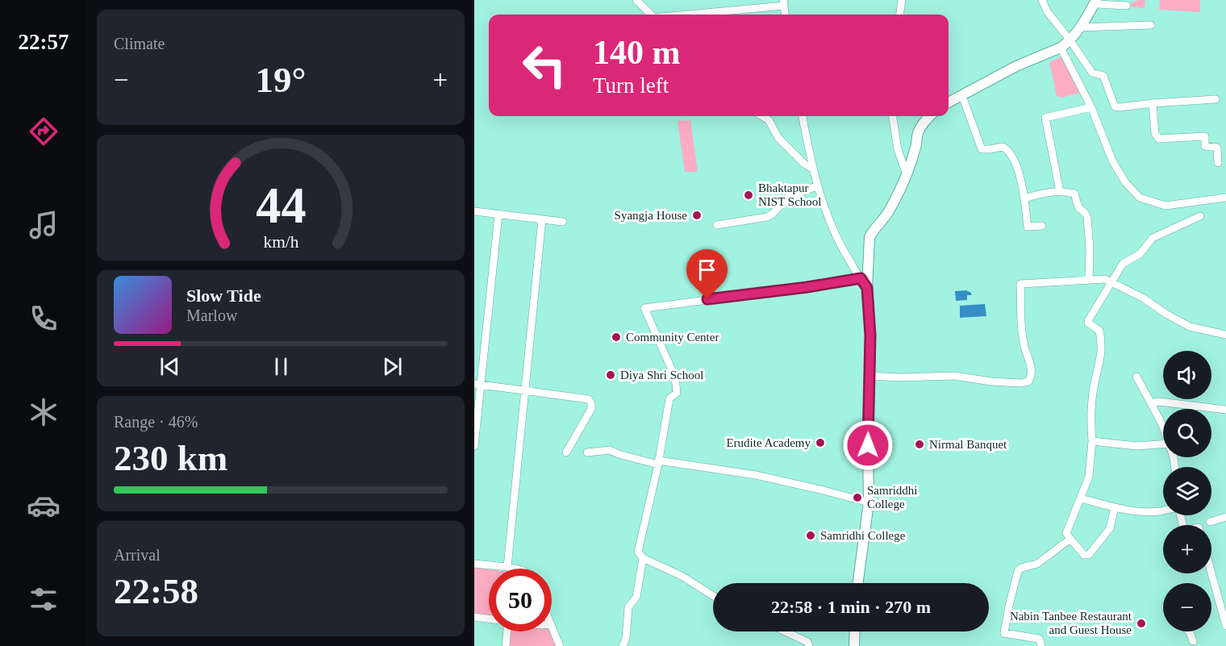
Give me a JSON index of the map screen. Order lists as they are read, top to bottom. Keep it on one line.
{"places":["Bhaktapur NIST School","Syangja House","Community Center","Diya Shri School","Erudite Academy","Nirmal Banquet","Samriddhi College","Samridhi College","Nabin Tanbee Restaurant and Guest House"],"page":{"tabs":"22:57","tile":["Climate",["Range · 46%","230 km"],["Arrival","22:58"]],"turn":["140 m","Turn left"],"heat":["−","19°","+"],"song":["Slow Tide","Marlow"],"map_buttons":["+","−"],"limit":"50","trip":"22:58 · 1 min · 270 m","gauge":["44","km/h"]}}
